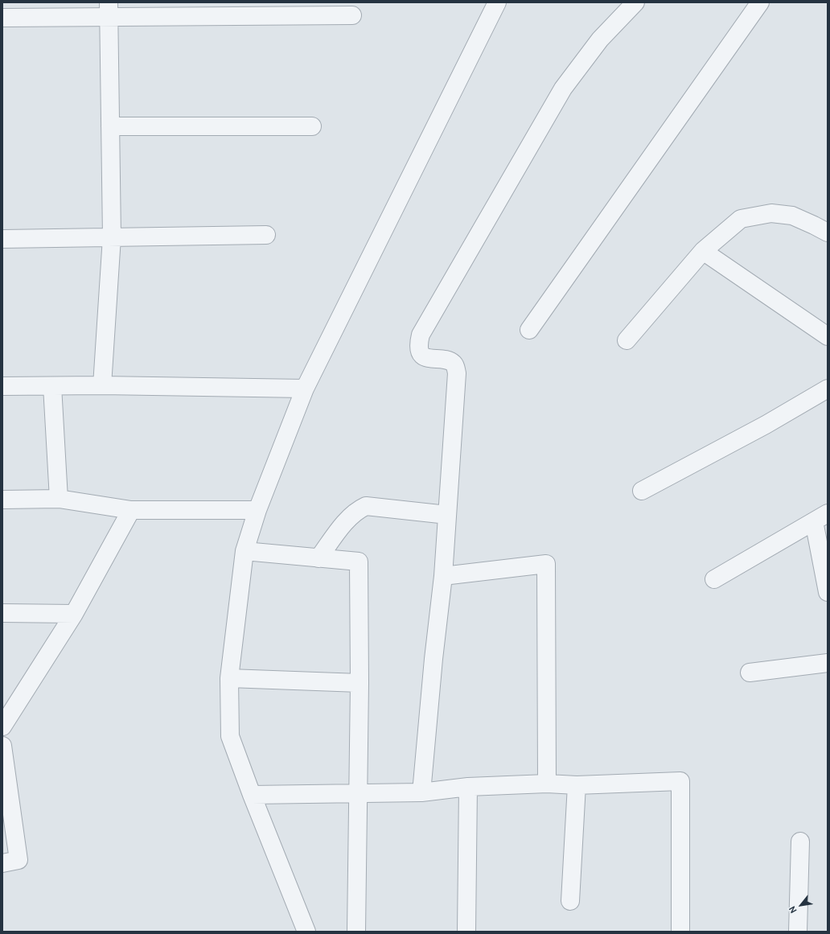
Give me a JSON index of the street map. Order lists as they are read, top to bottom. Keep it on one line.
{"north":"bottom left"}
